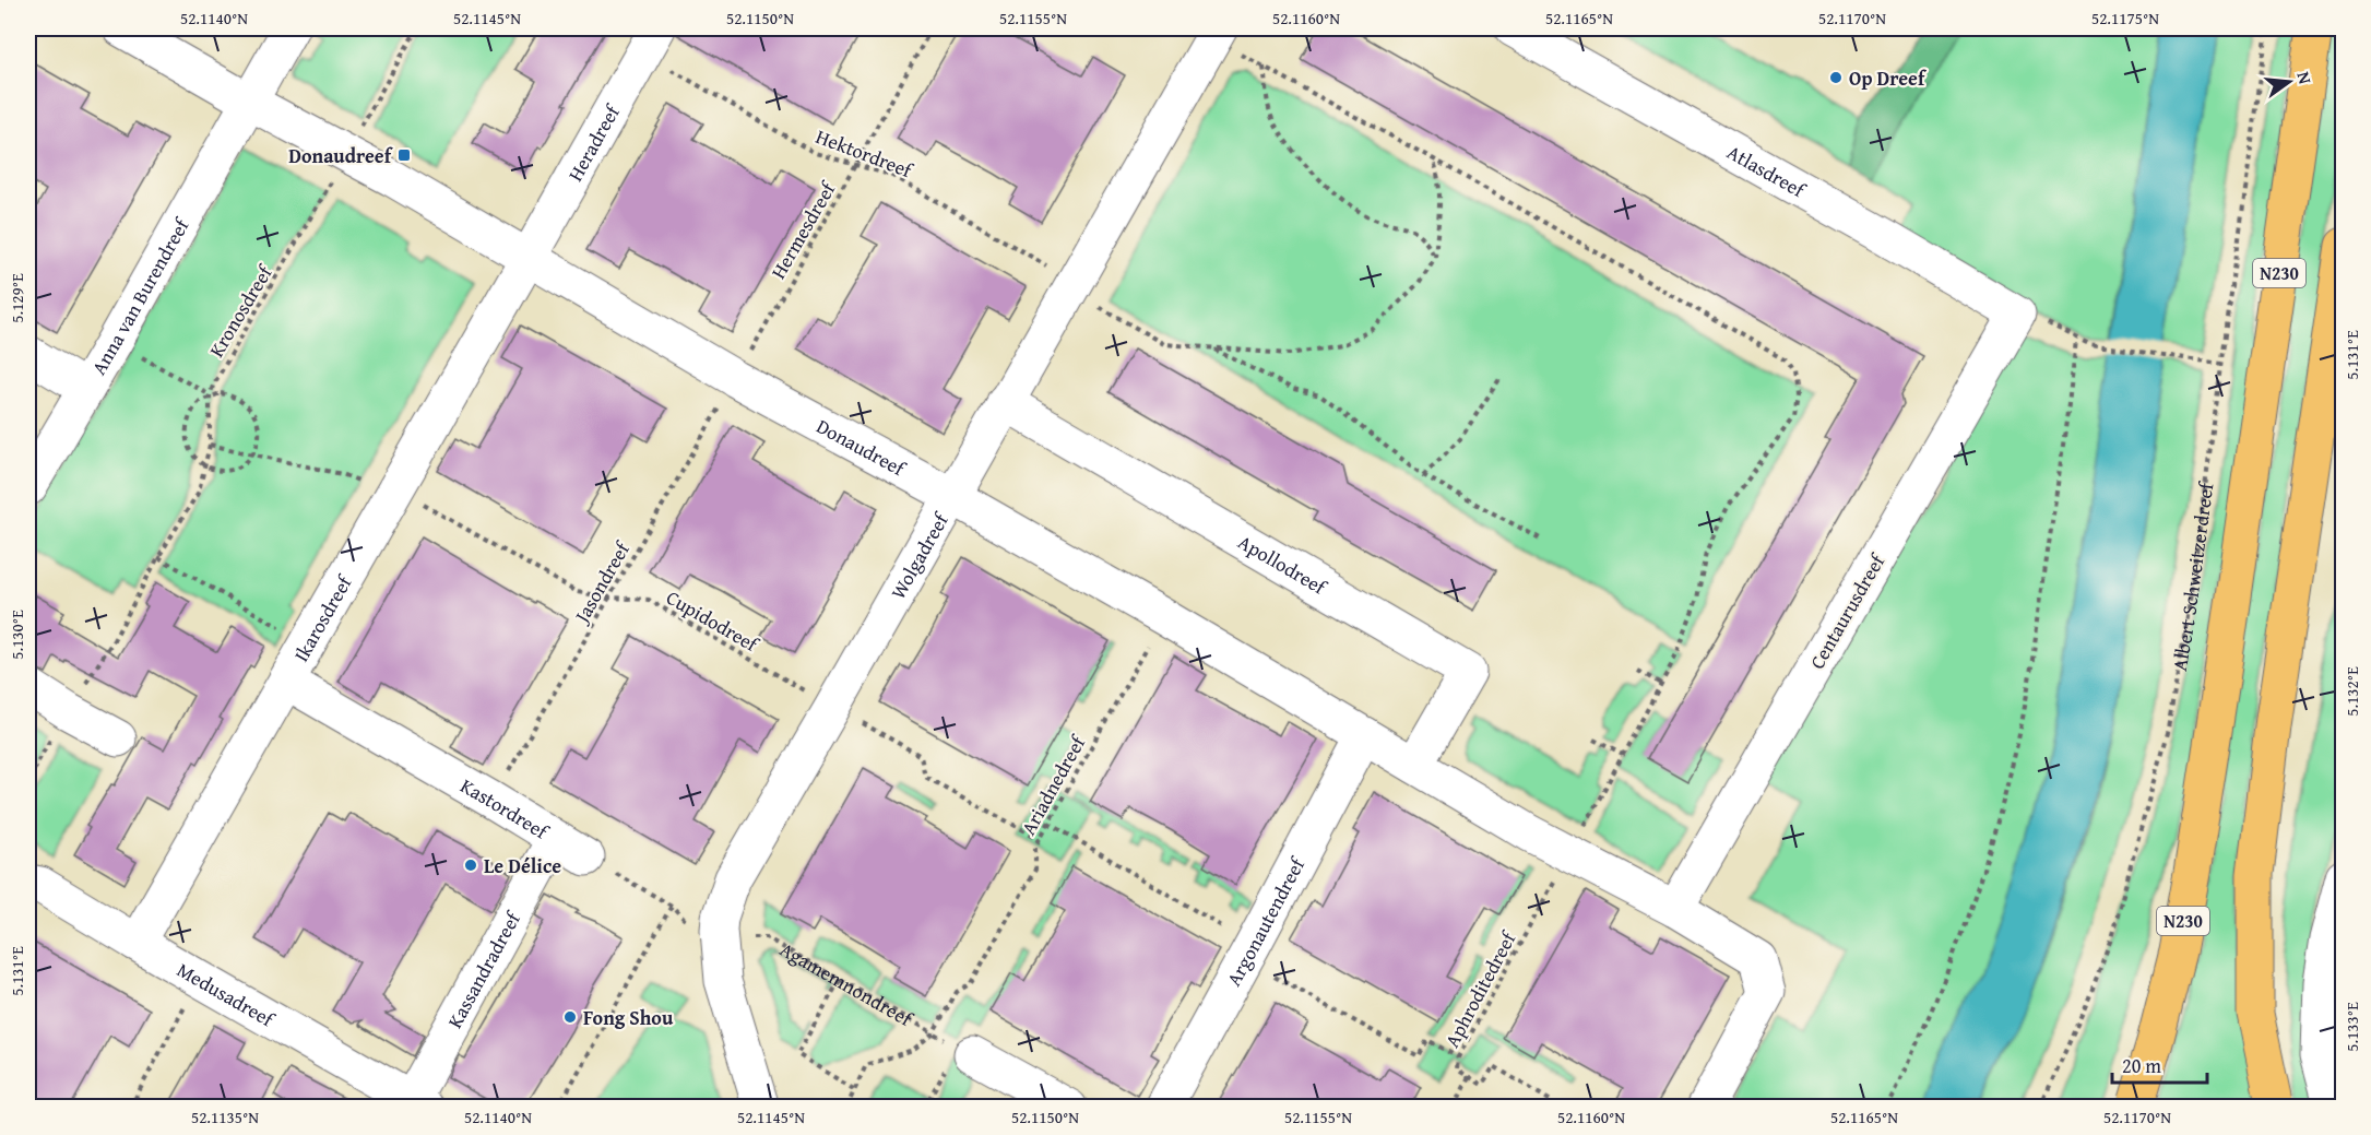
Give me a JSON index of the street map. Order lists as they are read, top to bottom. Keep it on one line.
{"streets":{"highway":["N230"],"street":["Heradreef","Atlasdreef","Anna van Burendreef","Donaudreef","Wolgadreef","Apollodreef","Centaurusdreef","Ikarosdreef","Kastordreef","Argonautendreef","Kassandradreef","Medusadreef"],"path":["Hektordreef","Hermesdreef","Kronosdreef","Albert Schweitzerdreef","Jasondreef","Cupidodreef","Ariadnedreef","Agamemnondreef","Aphroditedreef"]},"crossings":[["Heradreef","Hektordreef"],["Heradreef","Donaudreef"],["Heradreef","Ikarosdreef"],["Hektordreef","Hermesdreef"],["Hektordreef","Wolgadreef"],["Atlasdreef","Centaurusdreef"],["Hermesdreef","Donaudreef"],["Hermesdreef","Jasondreef"],["Anna van Burendreef","Donaudreef"],["Kronosdreef","Donaudreef"],["Kronosdreef","Cupidodreef"],["Donaudreef","Wolgadreef"],["Donaudreef","Jasondreef"],["Donaudreef","Ikarosdreef"],["Wolgadreef","Apollodreef"],["Wolgadreef","Cupidodreef"],["Wolgadreef","Agamemnondreef"],["Wolgadreef","Aphroditedreef"],["Jasondreef","Cupidodreef"],["Jasondreef","Kastordreef"],["Ikarosdreef","Cupidodreef"],["Ikarosdreef","Kastordreef"],["Ikarosdreef","Medusadreef"],["Cupidodreef","Ariadnedreef"],["Ariadnedreef","Agamemnondreef"],["Kastordreef","Kassandradreef"],["Kassandradreef","Medusadreef"]],"places":{"other":["Op Dreef","Le Délice","Fong Shou"],"transit":["Donaudreef"]},"scale_bar":"20 m","north":"right","coordinates":["52.1140°N","52.1145°N","52.1150°N","52.1155°N","52.1160°N","52.1165°N","52.1170°N","52.1175°N","5.129°E","5.131°E","5.130°E","5.132°E","5.133°E","52.1135°N"]}
